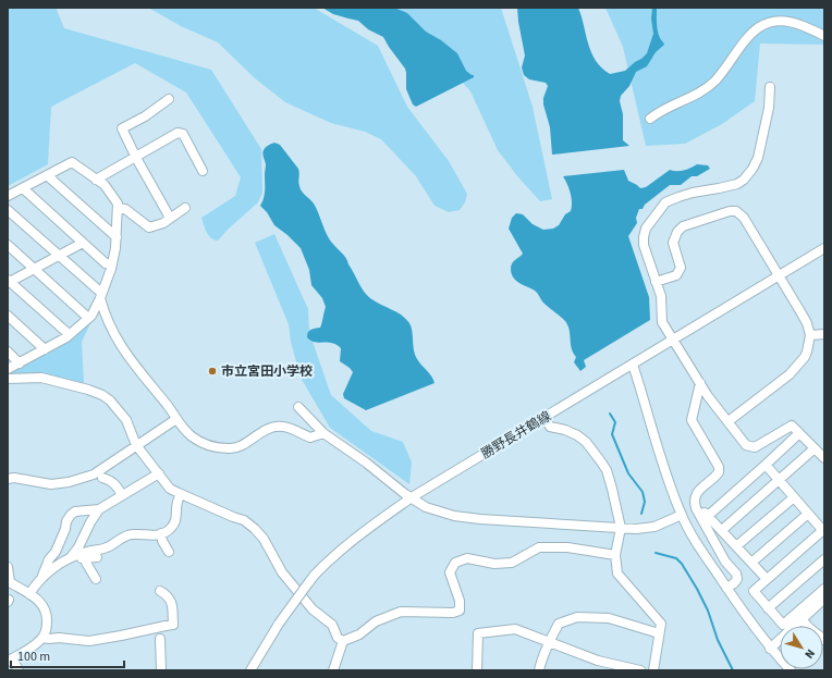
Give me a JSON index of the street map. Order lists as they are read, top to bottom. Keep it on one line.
{"streets":{"street":["勝野長井鶴線"]},"places":["市立宮田小学校"],"scale_bar":"100 m","north":"bottom right"}
